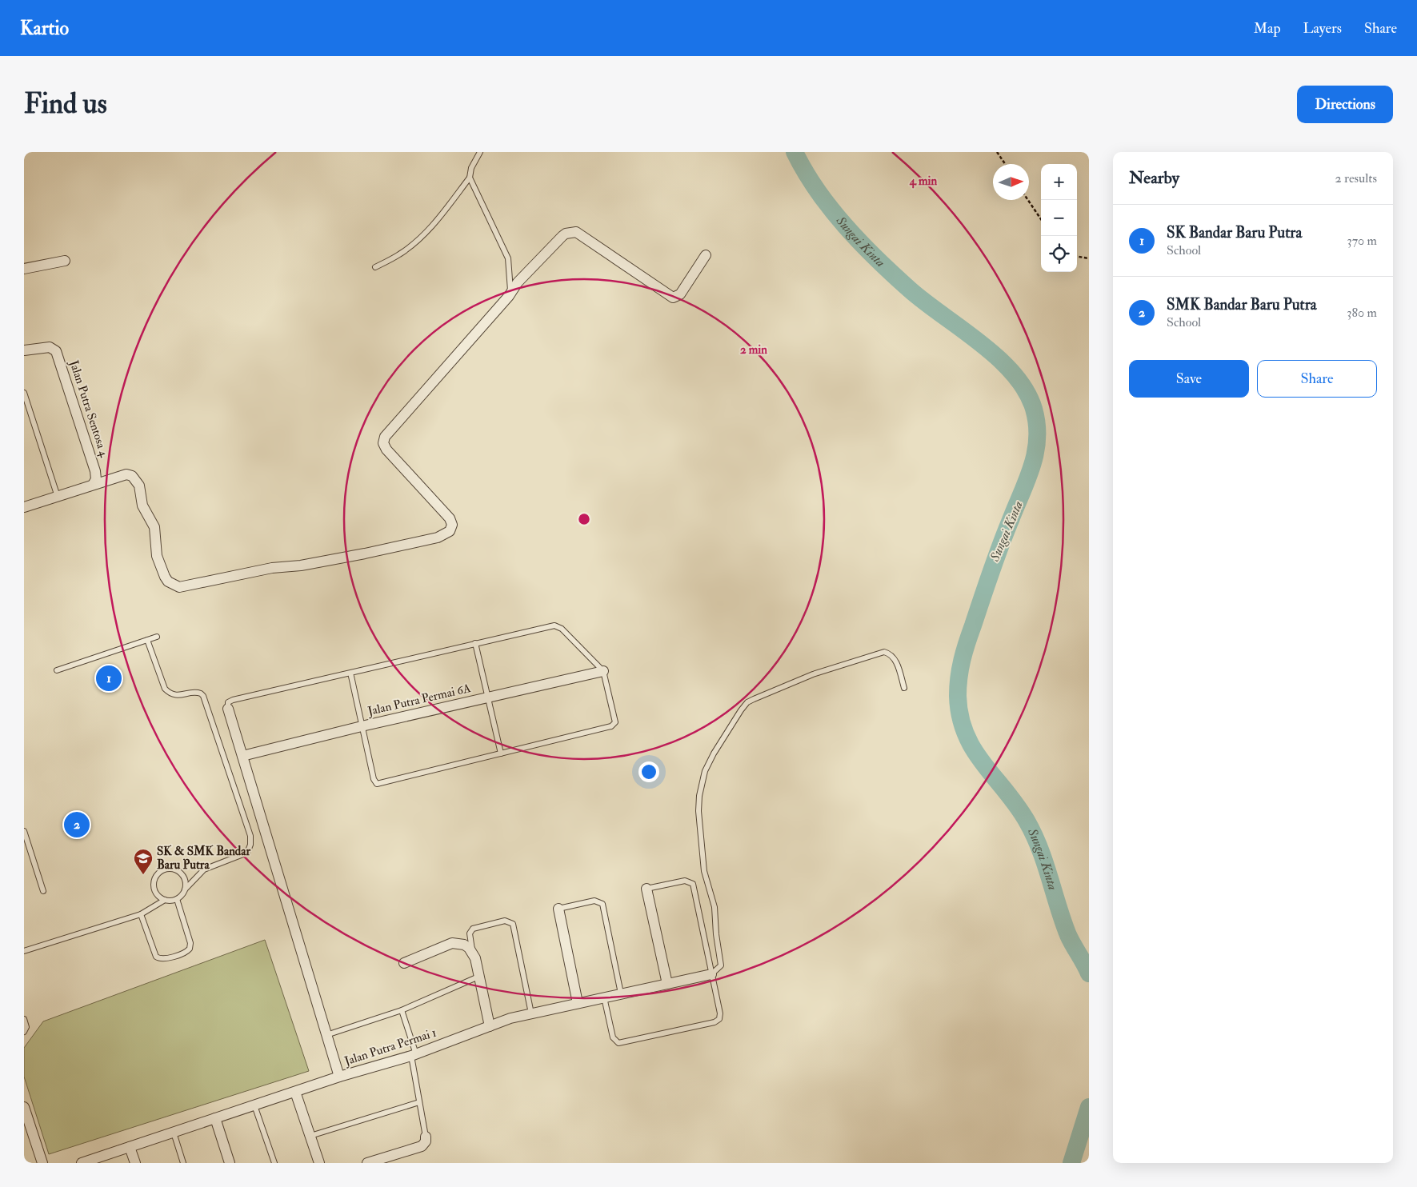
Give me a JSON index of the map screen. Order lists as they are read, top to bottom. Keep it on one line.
{"streets":{"street":["Jalan Putra Sentosa 4","Jalan Putra Permai 6A","Jalan Putra Permai 1"]},"water":["Sungai Kinta"],"places":{"school or university":["SK & SMK Bandar Baru Putra"]},"north":"right","page":{"header":"Kartio","nav":["Map","Layers","Share"],"buttons":["Directions",["Save","Share"]],"title":"Find us","heading":["Nearby","2 results"],"map_buttons":["+","−"],"list":[{"mark":"1","name":"SK Bandar Baru Putra","note":"School","value":"370 m"},{"mark":"2","name":"SMK Bandar Baru Putra","note":"School","value":"380 m"}],"pins":["1","2"]},"rings":["4 min","2 min"]}
